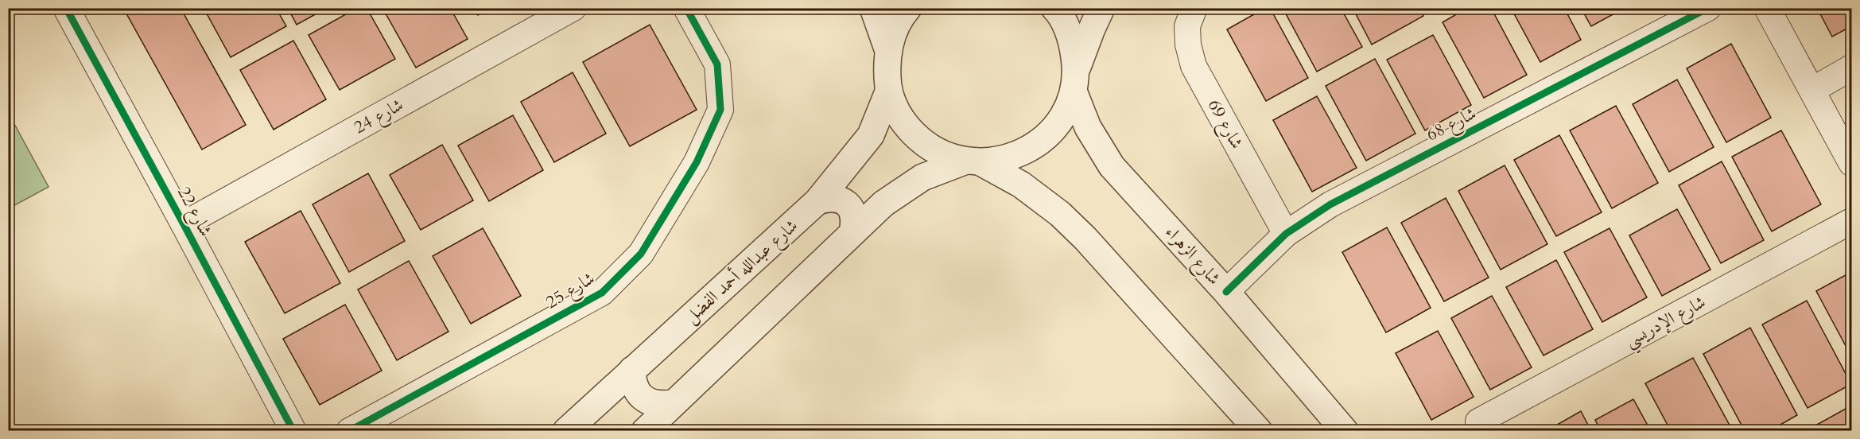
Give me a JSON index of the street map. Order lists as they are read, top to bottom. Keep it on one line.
{"streets":{"street":["شارع 24","شارع 69","شارع 68","شارع 22","شارع الزهراء","شارع عبدالله أحمد الفضل","شارع 25","شارع الإدريسي"]},"crossings":[["شارع 24","شارع 22"],["شارع 69","شارع 68"],["شارع 68","شارع الزهراء"]]}
